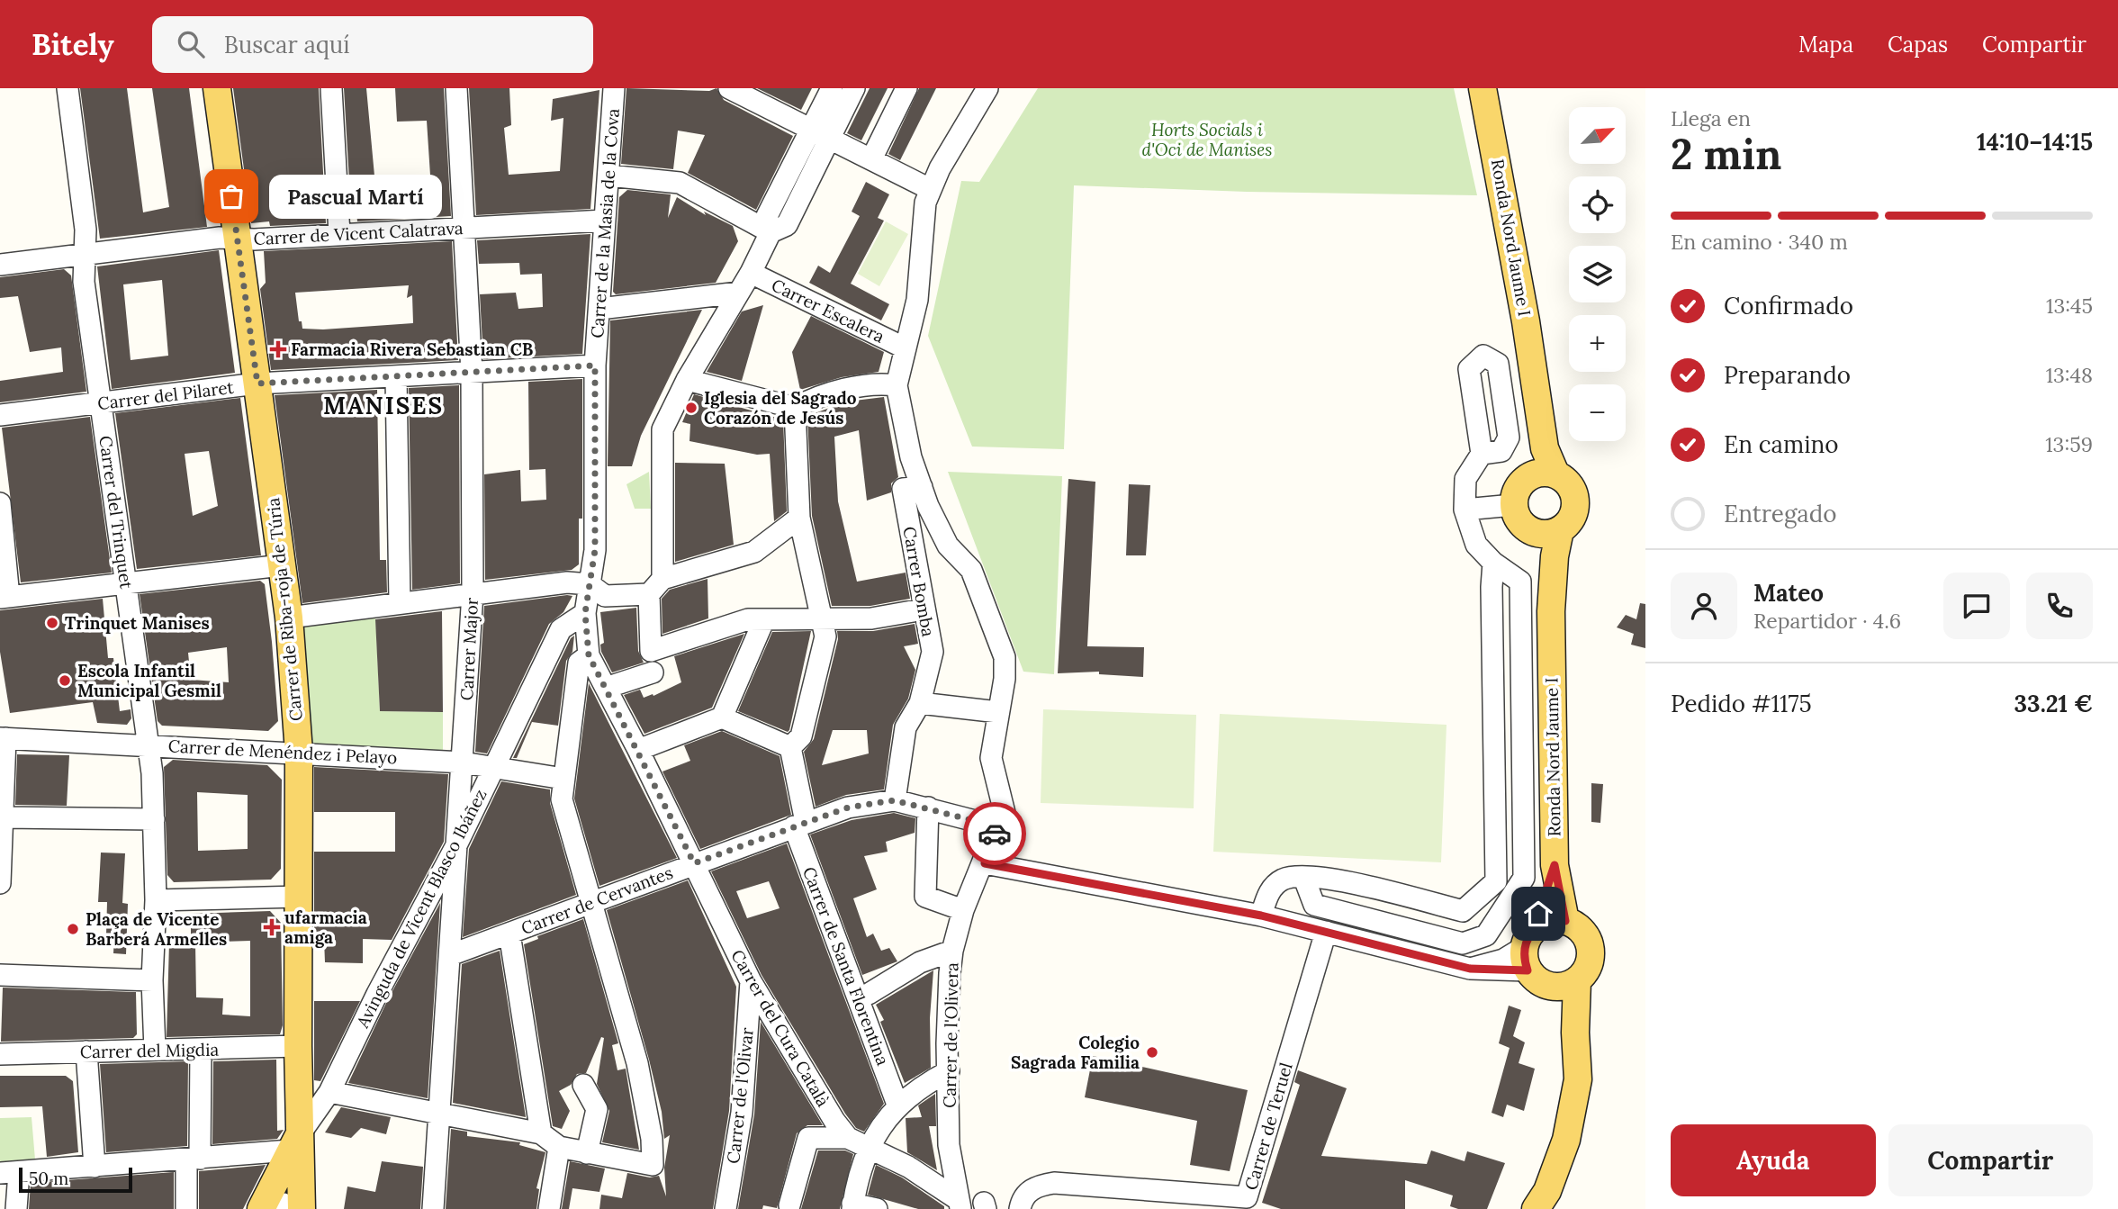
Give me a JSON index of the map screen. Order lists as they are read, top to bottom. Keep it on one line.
{"streets":{"main road":["Ronda Nord Jaume I","Carrer de Riba-roja de Túria","Avinguda de Vicent Blasco Ibáñez"],"street":["Carrer de la Masia de la Cova","Carrer de Vicent Calatrava","Carrer Escalera","Carrer del Pilaret","Carrer del Trinquet","Carrer Bomba","Carrer Major","Carrer de Menéndez i Pelayo","Carrer de Cervantes","Carrer de Santa Florentina","Carrer del Cura Català","Carrer de l'Olivera","Carrer del Migdia","Carrer de l'Olivar","Carrer de Teruel"]},"crossings":[["Carrer de la Masia de la Cova","Carrer de Vicent Calatrava"],["Carrer de la Masia de la Cova","Carrer del Pilaret"],["Carrer de la Masia de la Cova","Carrer del Cura Català"],["Carrer de Vicent Calatrava","Carrer del Trinquet"],["Carrer de Vicent Calatrava","Carrer de Riba-roja de Túria"],["Carrer de Vicent Calatrava","Carrer Major"],["Carrer del Pilaret","Carrer del Trinquet"],["Carrer del Pilaret","Carrer de Riba-roja de Túria"],["Carrer del Pilaret","Carrer Major"],["Carrer del Trinquet","Carrer de Menéndez i Pelayo"],["Carrer del Trinquet","Carrer del Migdia"],["Carrer Bomba","Carrer de Cervantes"],["Carrer de Riba-roja de Túria","Carrer de Menéndez i Pelayo"],["Carrer de Riba-roja de Túria","Avinguda de Vicent Blasco Ibáñez"],["Carrer de Riba-roja de Túria","Carrer del Migdia"],["Carrer Major","Carrer de Menéndez i Pelayo"],["Carrer Major","Carrer de Cervantes"],["Carrer Major","Avinguda de Vicent Blasco Ibáñez"],["Carrer de Menéndez i Pelayo","Avinguda de Vicent Blasco Ibáñez"],["Carrer de Cervantes","Carrer de Santa Florentina"],["Carrer de Cervantes","Carrer del Cura Català"],["Carrer de Cervantes","Carrer de l'Olivera"],["Avinguda de Vicent Blasco Ibáñez","Carrer del Cura Català"],["Carrer del Cura Català","Carrer de l'Olivera"],["Carrer del Cura Català","Carrer de l'Olivar"]],"districts":["MANISES"],"parks":["Horts Socials i d'Oci de Manises"],"places":{"other":["Pascual Martí","Iglesia del Sagrado Corazón de Jesús","Trinquet Manises","Escola Infantil Municipal Gesmil","Plaça de Vicente Barberá Armelles","Colegio Sagrada Familia"],"health":["Farmacia Rivera Sebastian CB","ufarmacia amiga"]},"scale_bar":"50 m","north":"top right","page":{"header":"Bitely","search":"Buscar aquí","nav":["Mapa","Capas","Compartir"],"heading":["2 min","Llega en","14:10–14:15"],"panel":["Mateo","Repartidor · 4.6","Pedido #1175","33.21 €"],"map_buttons":["+","−"],"bubble":"Pascual Martí","bar":"En camino · 340 m","list":[["Confirmado","13:45"],["Preparando","13:48"],["En camino","13:59"],"Entregado"],"buttons":["Ayuda","Compartir"],"scale":"50 m"}}
